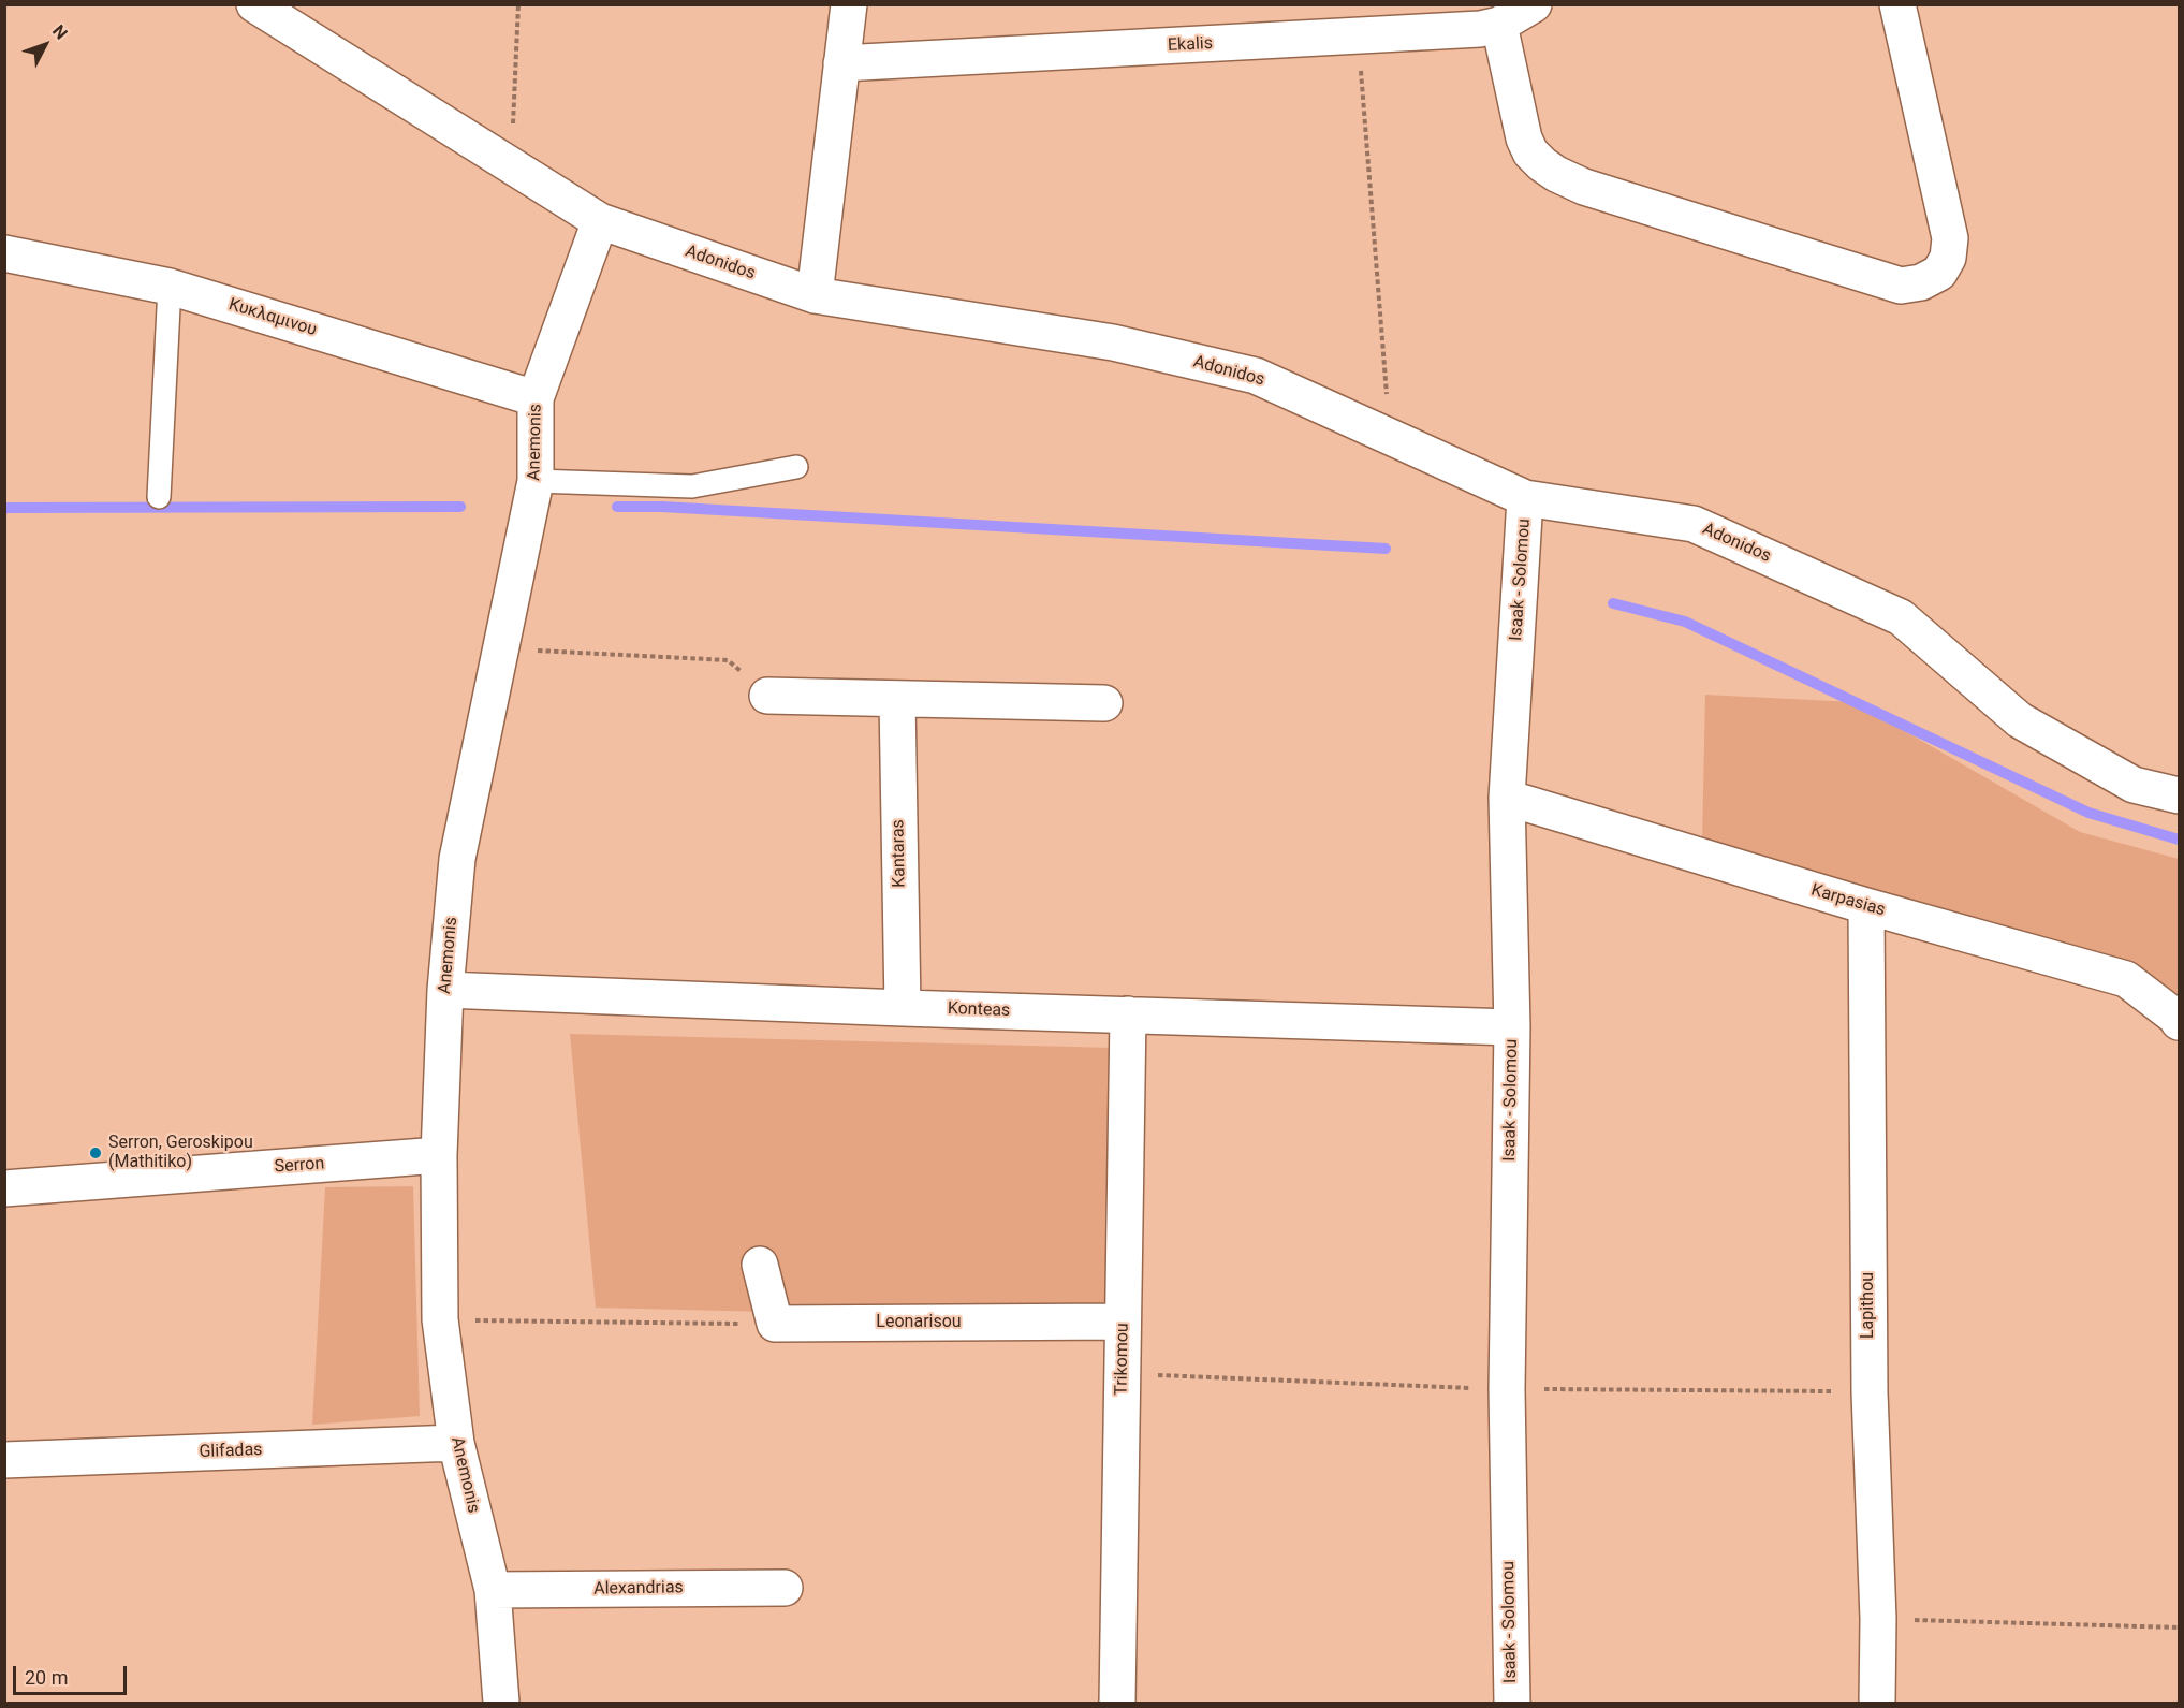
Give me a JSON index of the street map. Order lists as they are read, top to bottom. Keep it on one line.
{"streets":{"street":["Ekalis","Adonidos","Κυκλαμινου","Anemonis","Isaak - Solomou","Kantaras","Karpasias","Konteas","Serron","Lapithou","Leonarisou","Trikomou","Glifadas","Alexandrias"]},"crossings":[["Adonidos","Anemonis"],["Adonidos","Isaak - Solomou"],["Κυκλαμινου","Anemonis"],["Anemonis","Konteas"],["Anemonis","Serron"],["Anemonis","Glifadas"],["Anemonis","Alexandrias"],["Isaak - Solomou","Karpasias"],["Isaak - Solomou","Konteas"],["Kantaras","Konteas"],["Karpasias","Lapithou"],["Konteas","Trikomou"],["Leonarisou","Trikomou"]],"places":["Serron, Geroskipou (Mathitiko)"],"scale_bar":"20 m","north":"top right"}
